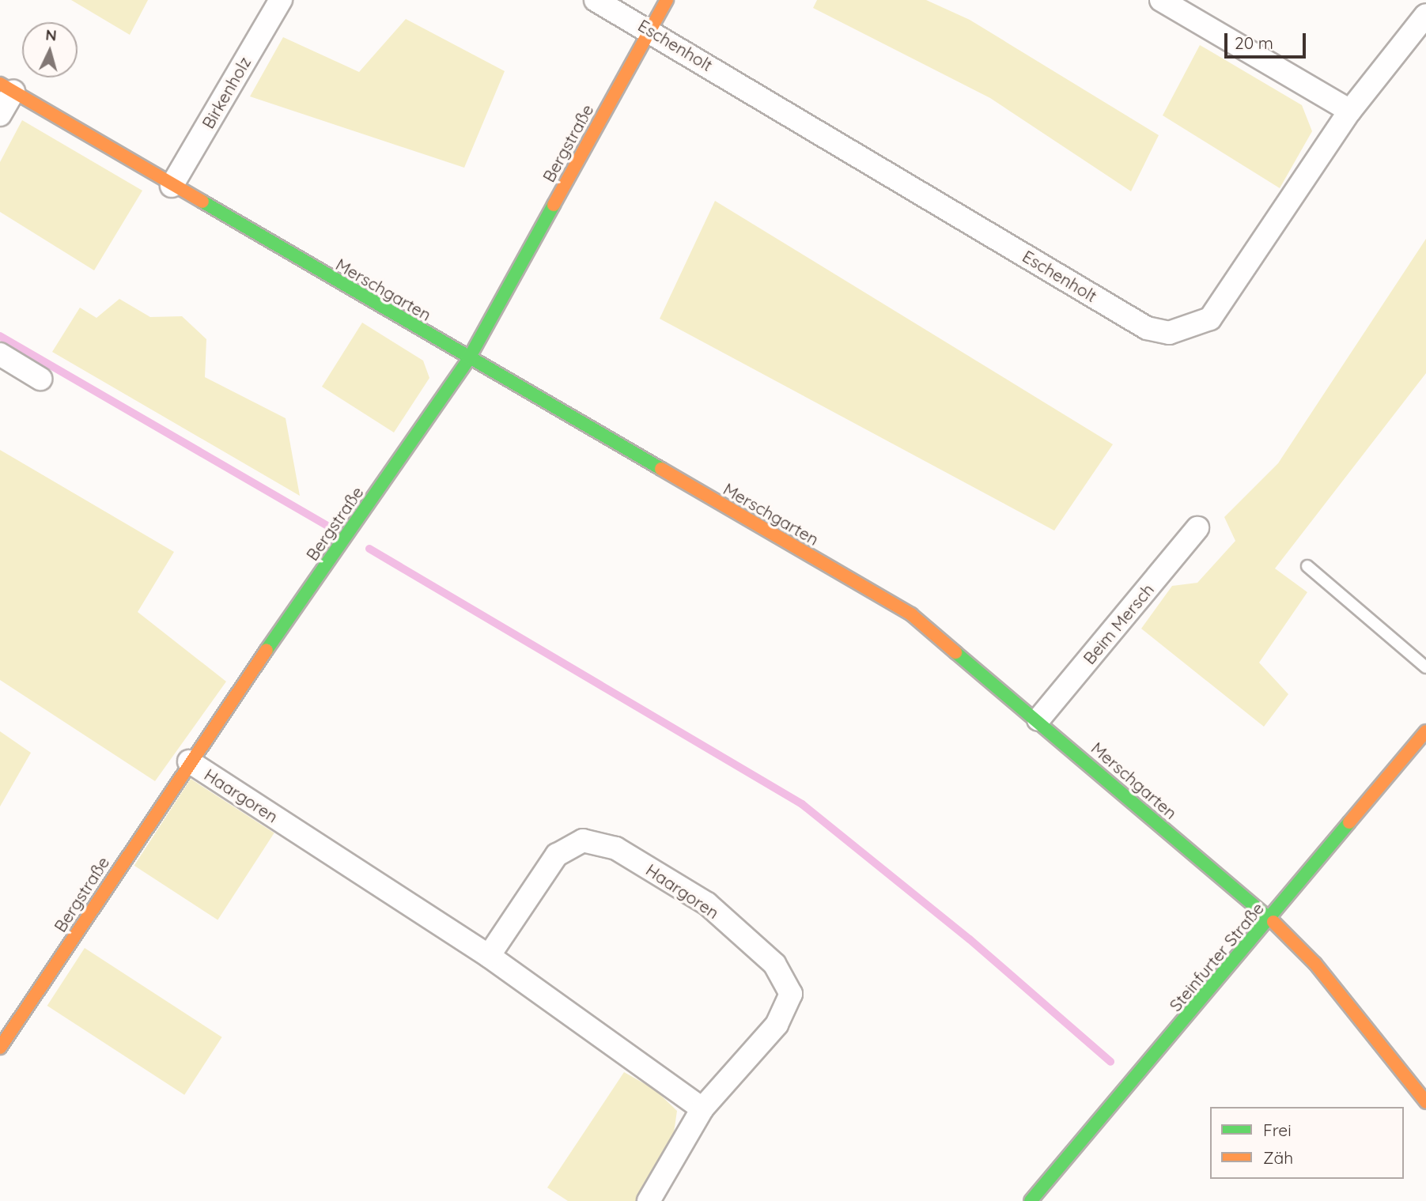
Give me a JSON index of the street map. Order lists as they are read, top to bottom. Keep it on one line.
{"streets":{"street":["Eschenholt","Birkenholz","Bergstraße","Merschgarten","Beim Mersch","Haargoren","Steinfurter Straße"]},"crossings":[["Eschenholt","Bergstraße"],["Birkenholz","Merschgarten"],["Bergstraße","Merschgarten"],["Bergstraße","Haargoren"],["Merschgarten","Beim Mersch"],["Merschgarten","Steinfurter Straße"]],"legend":["Frei","Zäh"],"scale_bar":"20 m","north":"top"}
